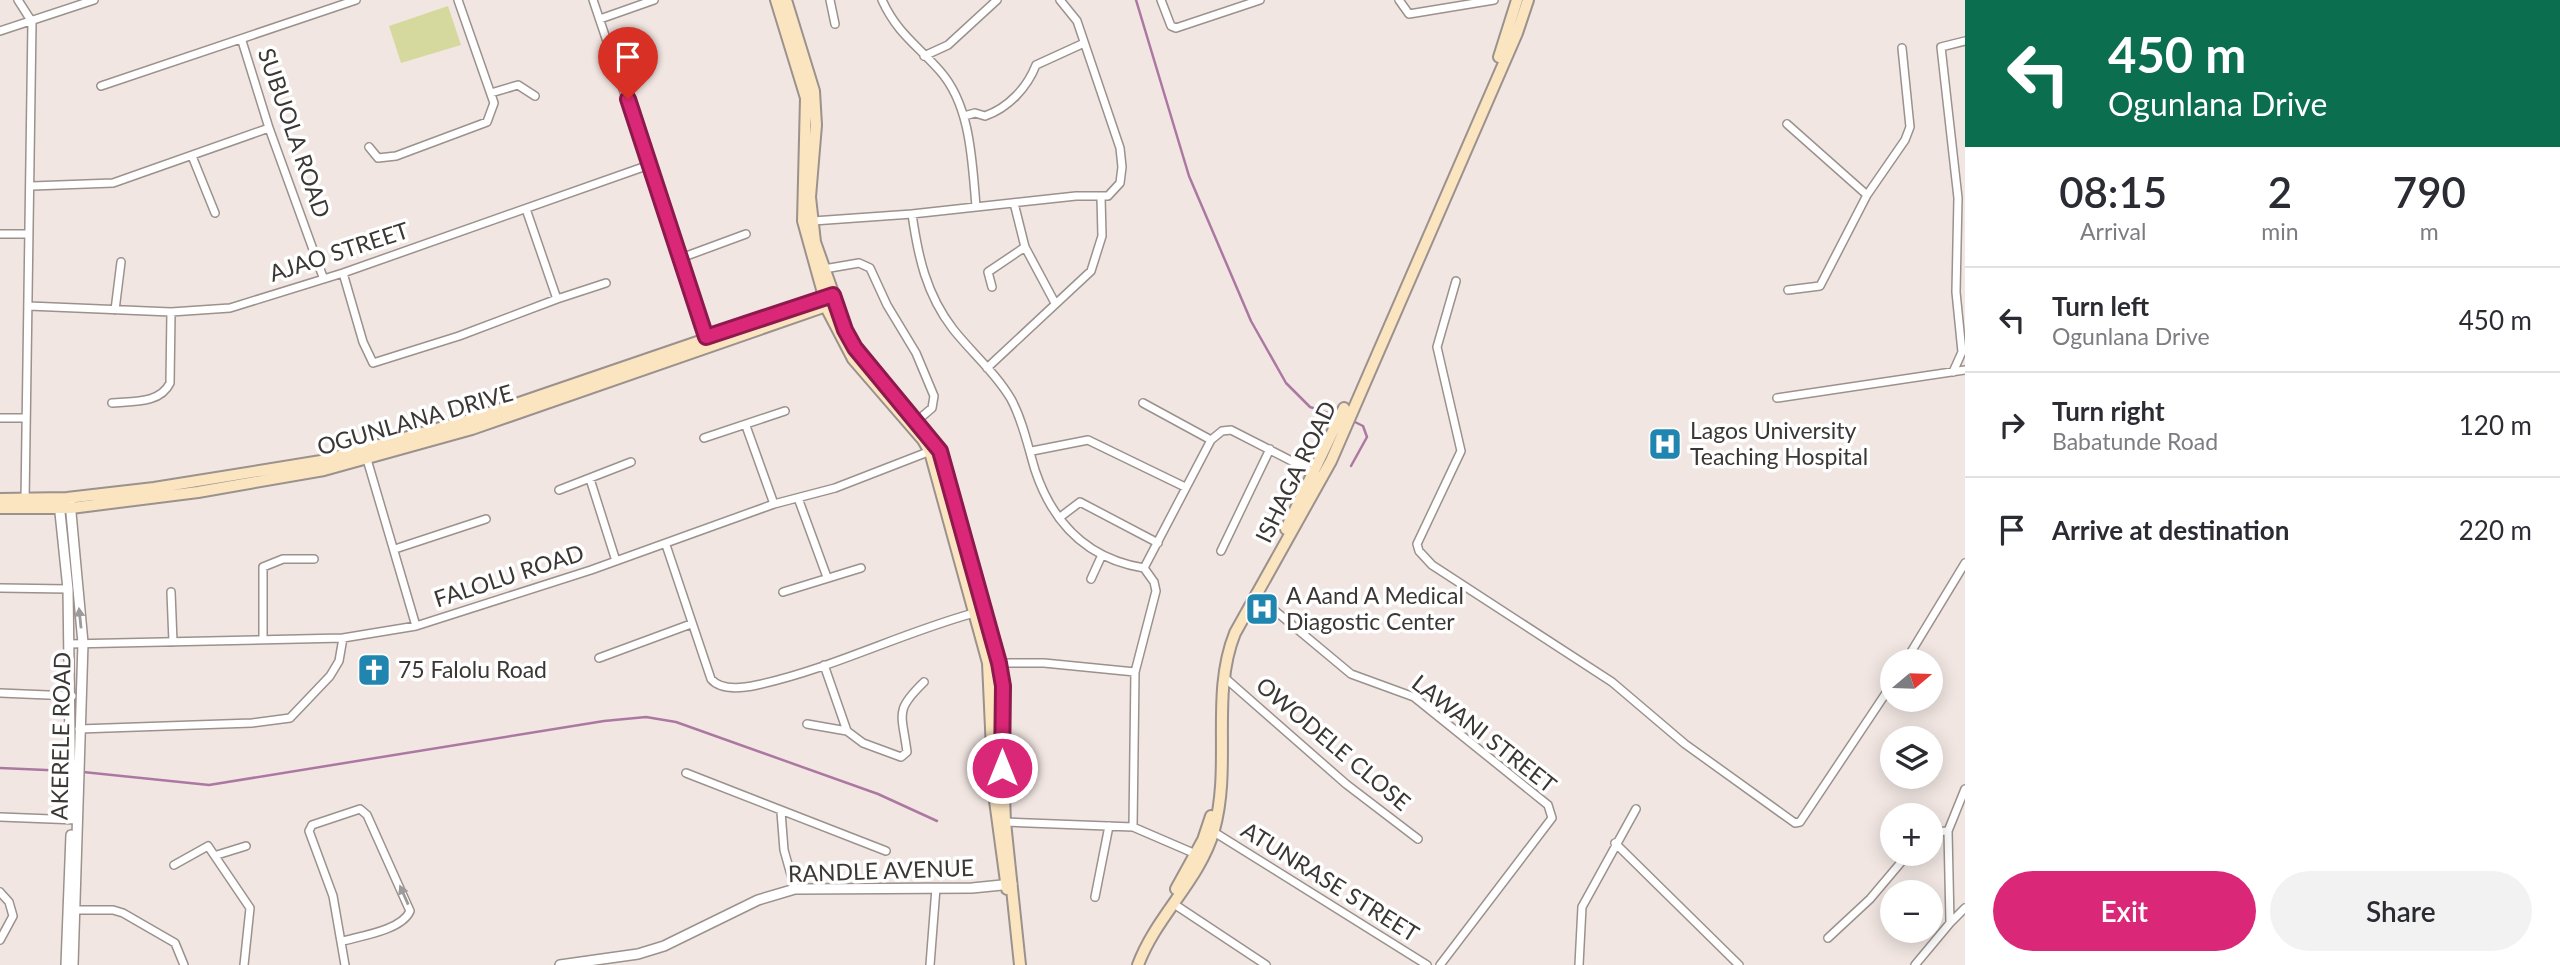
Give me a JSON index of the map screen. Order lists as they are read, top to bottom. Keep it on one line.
{"streets":{"main road":["OGUNLANA DRIVE","ISHAGA ROAD"],"street":["SUBUOLA ROAD","AJAO STREET","FALOLU ROAD","LAWANI STREET","AKERELE ROAD","OWODELE CLOSE","RANDLE AVENUE","ATUNRASE STREET"]},"crossings":[["SUBUOLA ROAD","AJAO STREET"],["OGUNLANA DRIVE","AKERELE ROAD"],["ISHAGA ROAD","LAWANI STREET"],["ISHAGA ROAD","OWODELE CLOSE"],["ISHAGA ROAD","ATUNRASE STREET"],["FALOLU ROAD","AKERELE ROAD"]],"places":{"hospital":["Lagos University Teaching Hospital","A Aand A Medical Diagostic Center"],"church":["75 Falolu Road"]},"north":"right","page":{"turn":["450 m","Ogunlana Drive"],"eta":["08:15","Arrival","2","min","790","m"],"list":[{"name":"Turn left","note":"Ogunlana Drive","value":"450 m"},{"name":"Turn right","note":"Babatunde Road","value":"120 m"},{"name":"Arrive at destination","value":"220 m"}],"map_buttons":["+","−"],"buttons":["Exit","Share"]}}
